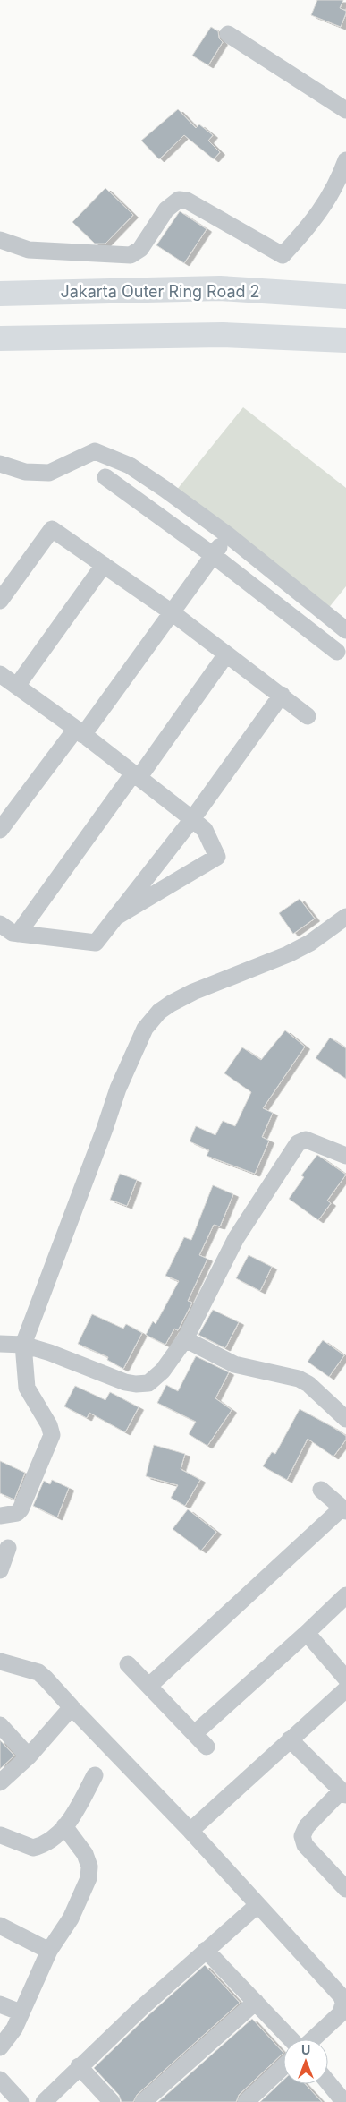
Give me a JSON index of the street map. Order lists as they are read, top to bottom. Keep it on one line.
{"streets":{"highway":["Jakarta Outer Ring Road 2"]},"north":"top"}
